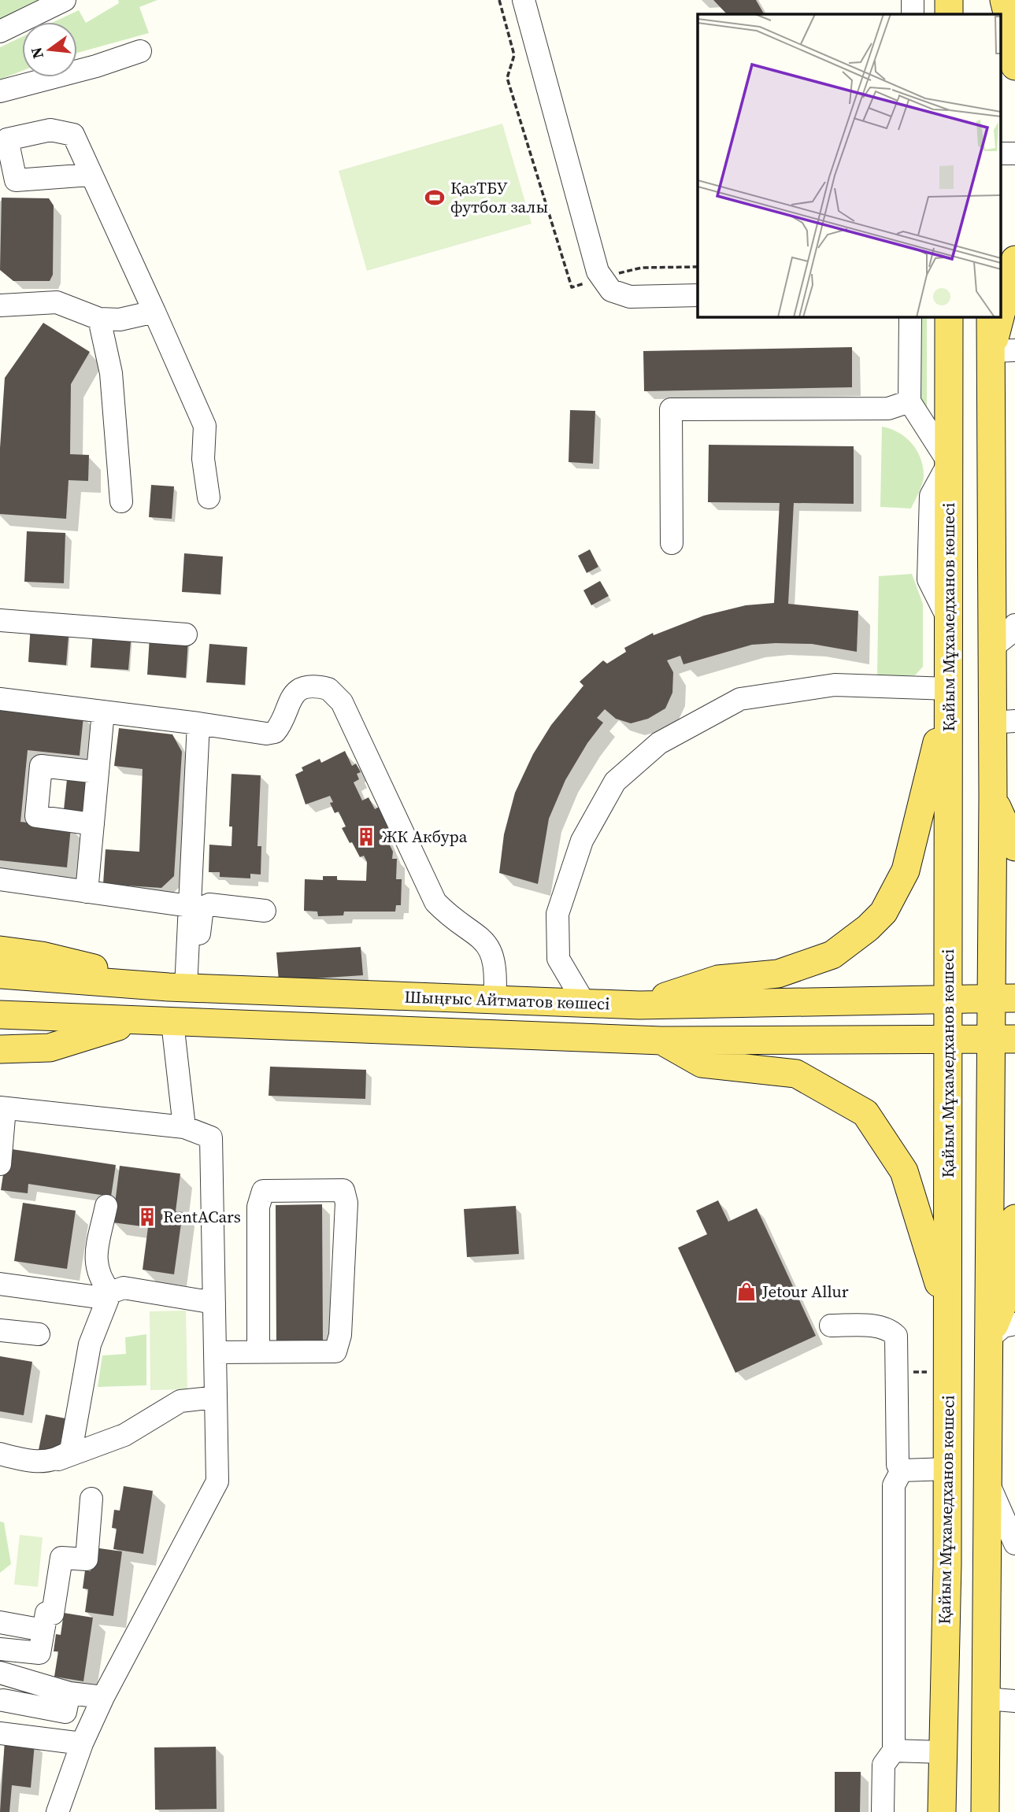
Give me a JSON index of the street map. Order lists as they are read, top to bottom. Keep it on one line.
{"streets":{"main road":["Қайым Мұхамедханов көшесі","Шыңғыс Айтматов көшесі"]},"crossings":[["Қайым Мұхамедханов көшесі","Шыңғыс Айтматов көшесі"]],"places":{"sports":["ҚазТБУ футбол залы"],"building":["ЖК Акбура","RentACars"],"shop":["Jetour Allur"]},"north":"left"}
